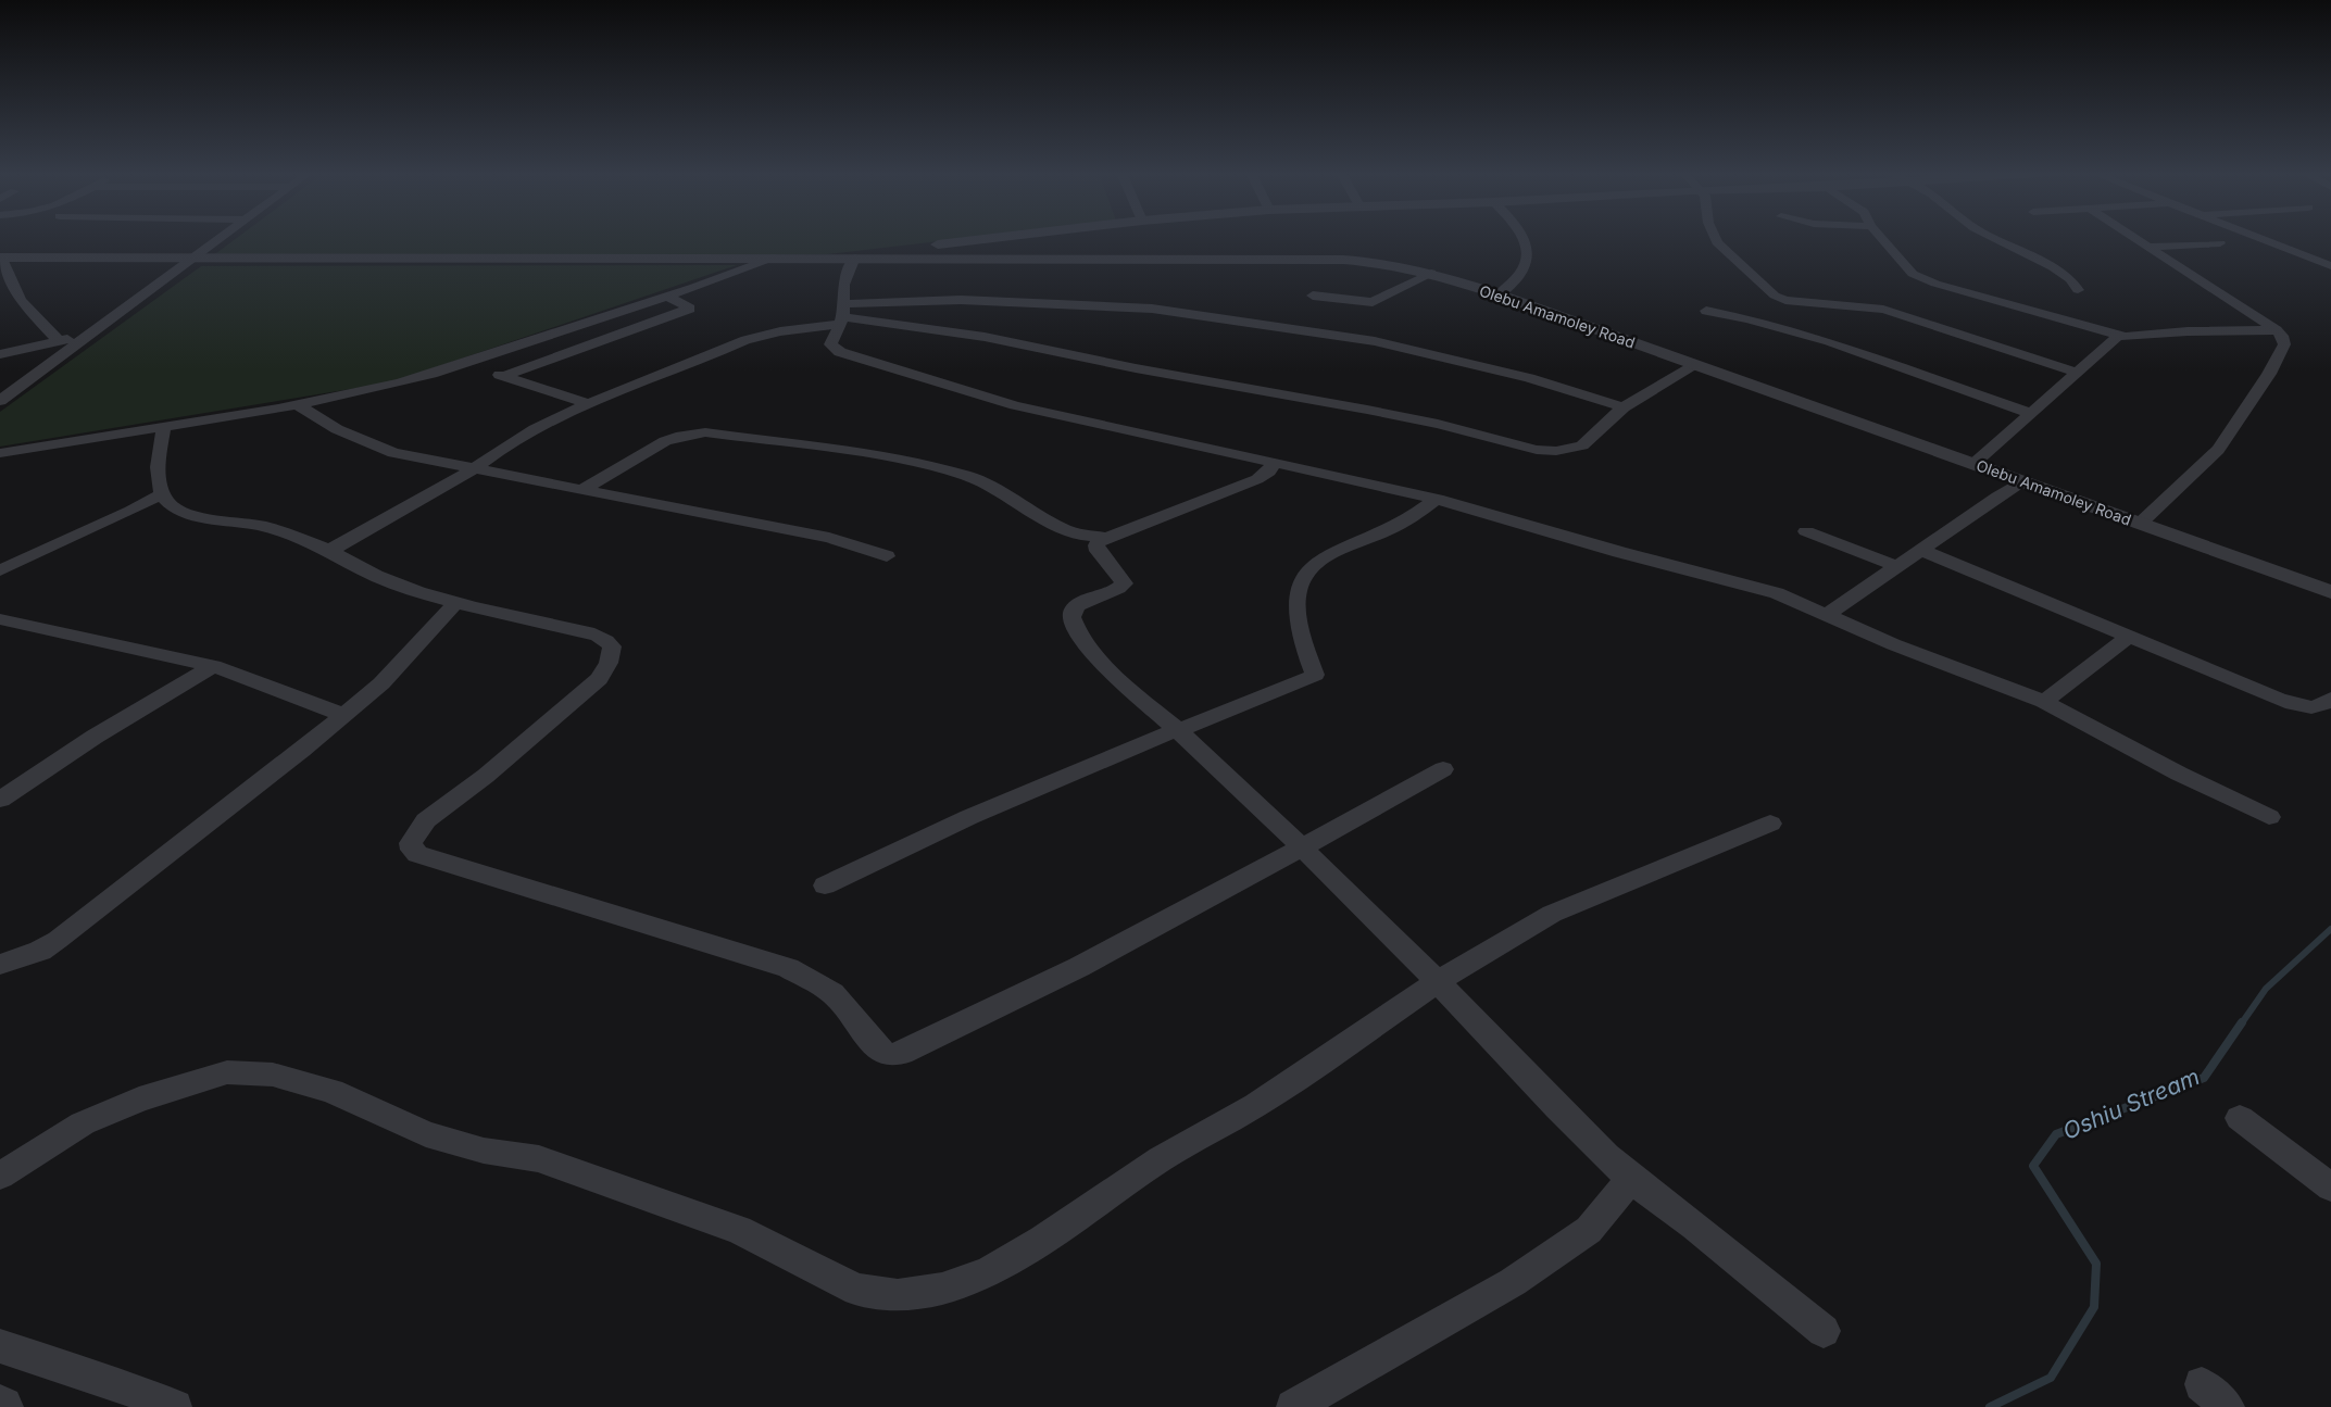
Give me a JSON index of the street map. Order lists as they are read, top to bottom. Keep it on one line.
{"streets":{"street":["Olebu Amamoley Road"]},"water":["Oshiu Stream"]}
